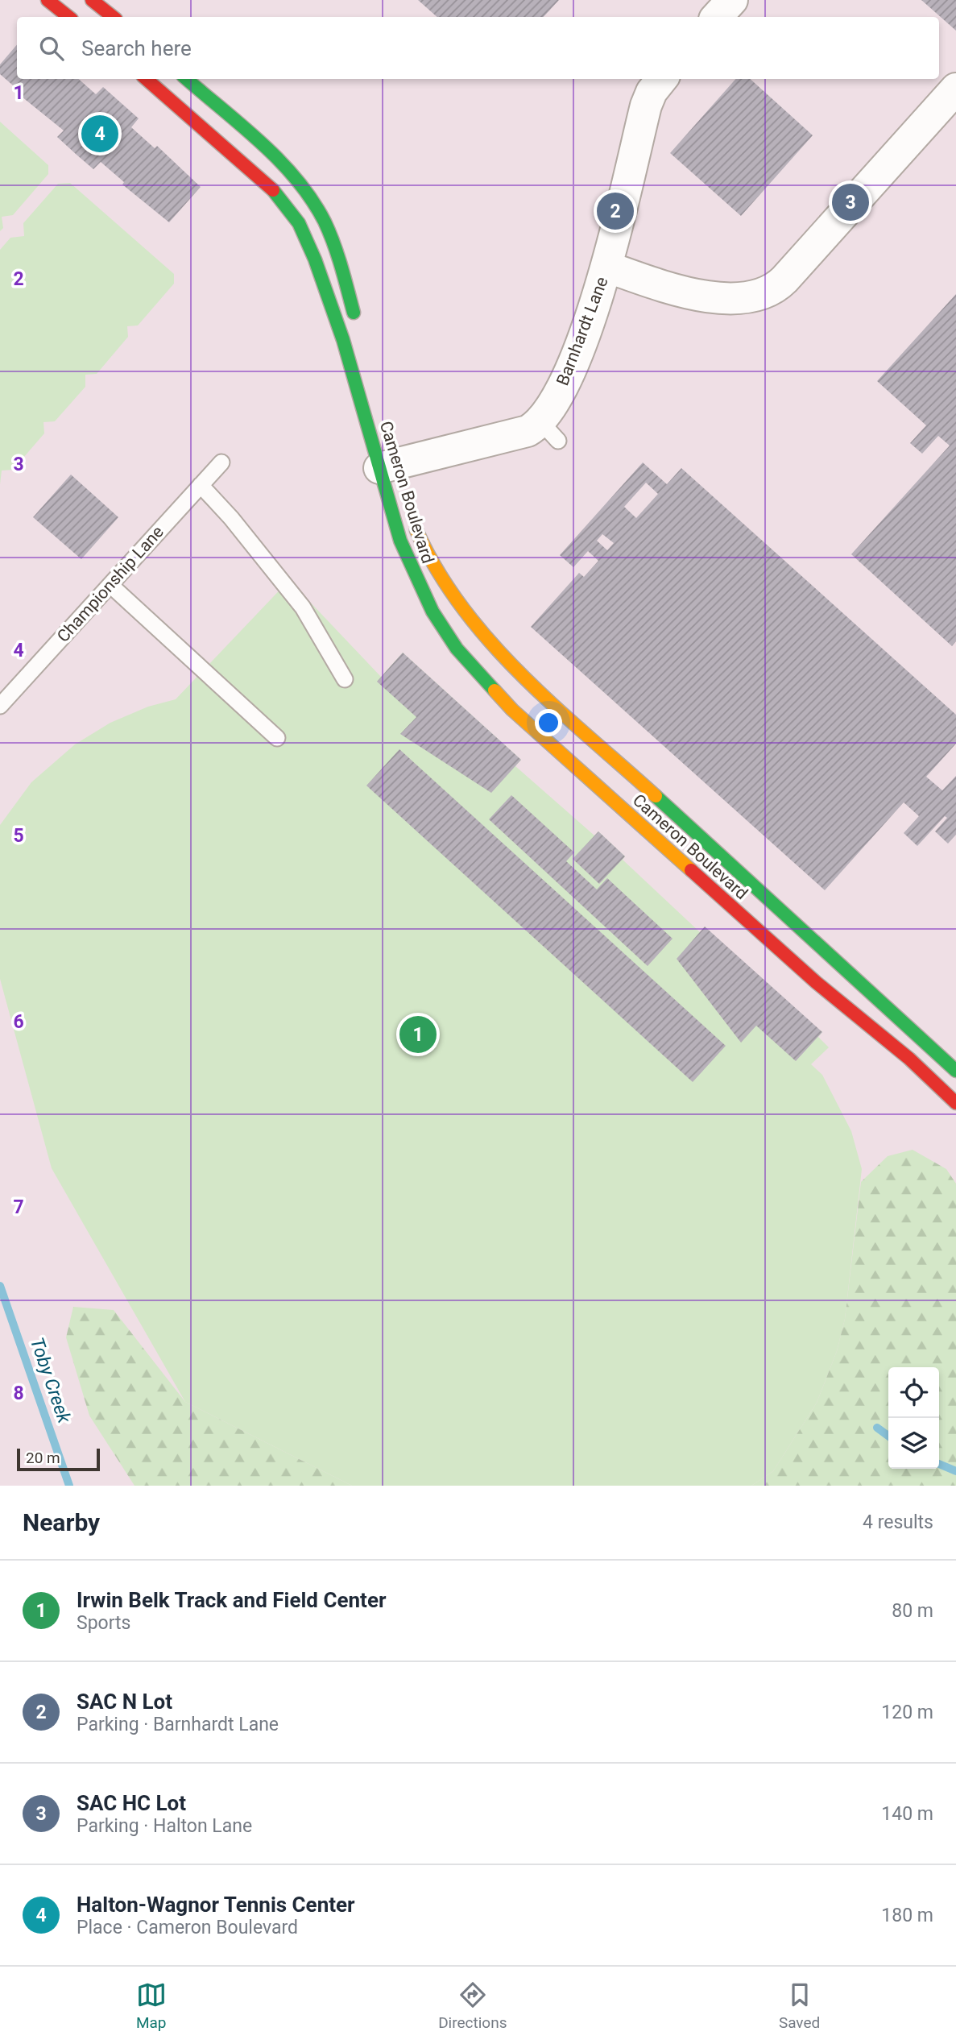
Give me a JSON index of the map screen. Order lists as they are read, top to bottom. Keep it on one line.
{"streets":{"street":["Barnhardt Lane","Cameron Boulevard"],"lane":["Championship Lane"]},"crossings":[["Barnhardt Lane","Cameron Boulevard"]],"water":["Toby Creek"],"scale_bar":"20 m","page":{"search":"Search here","pins":["4","3","2","1"],"scale":"20 m","heading":["Nearby","4 results"],"list":[{"mark":"1","name":"Irwin Belk Track and Field Center","note":"Sports","value":"80 m"},{"mark":"2","name":"SAC N Lot","note":"Parking · Barnhardt Lane","value":"120 m"},{"mark":"3","name":"SAC HC Lot","note":"Parking · Halton Lane","value":"140 m"},{"mark":"4","name":"Halton-Wagnor Tennis Center","note":"Place · Cameron Boulevard","value":"180 m"}],"nav":["Map","Directions","Saved"]},"grid":{"rows":["1","2","3","4","5","6","7","8"]}}
